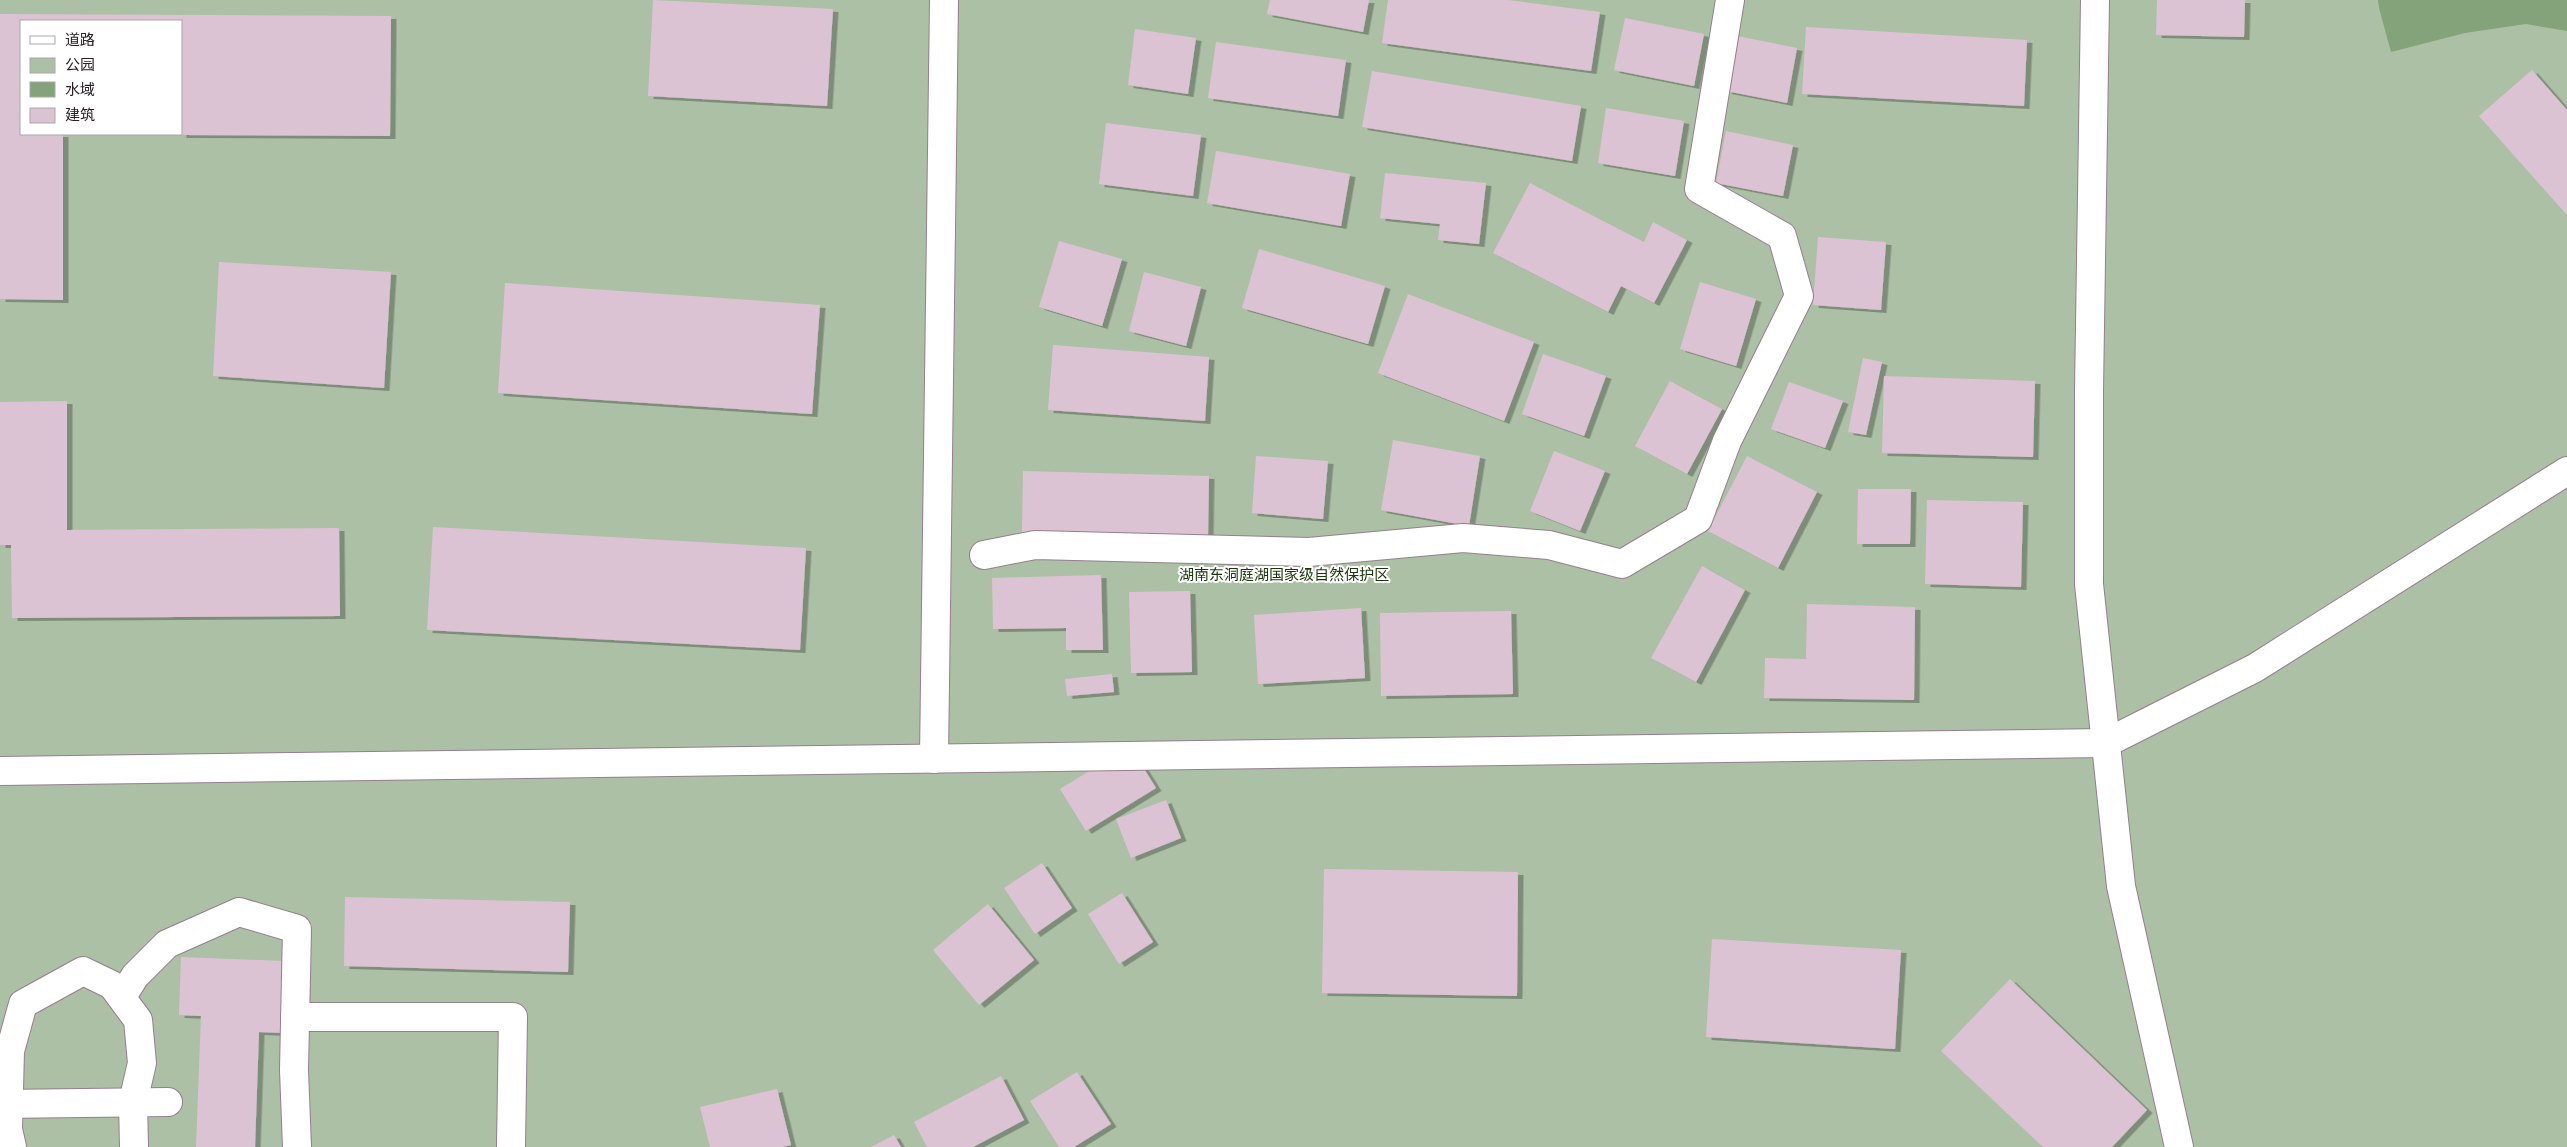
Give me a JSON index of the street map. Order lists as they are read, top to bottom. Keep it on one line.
{"parks":["湖南东洞庭湖国家级自然保护区"],"legend":["道路","公园","水域","建筑"]}
